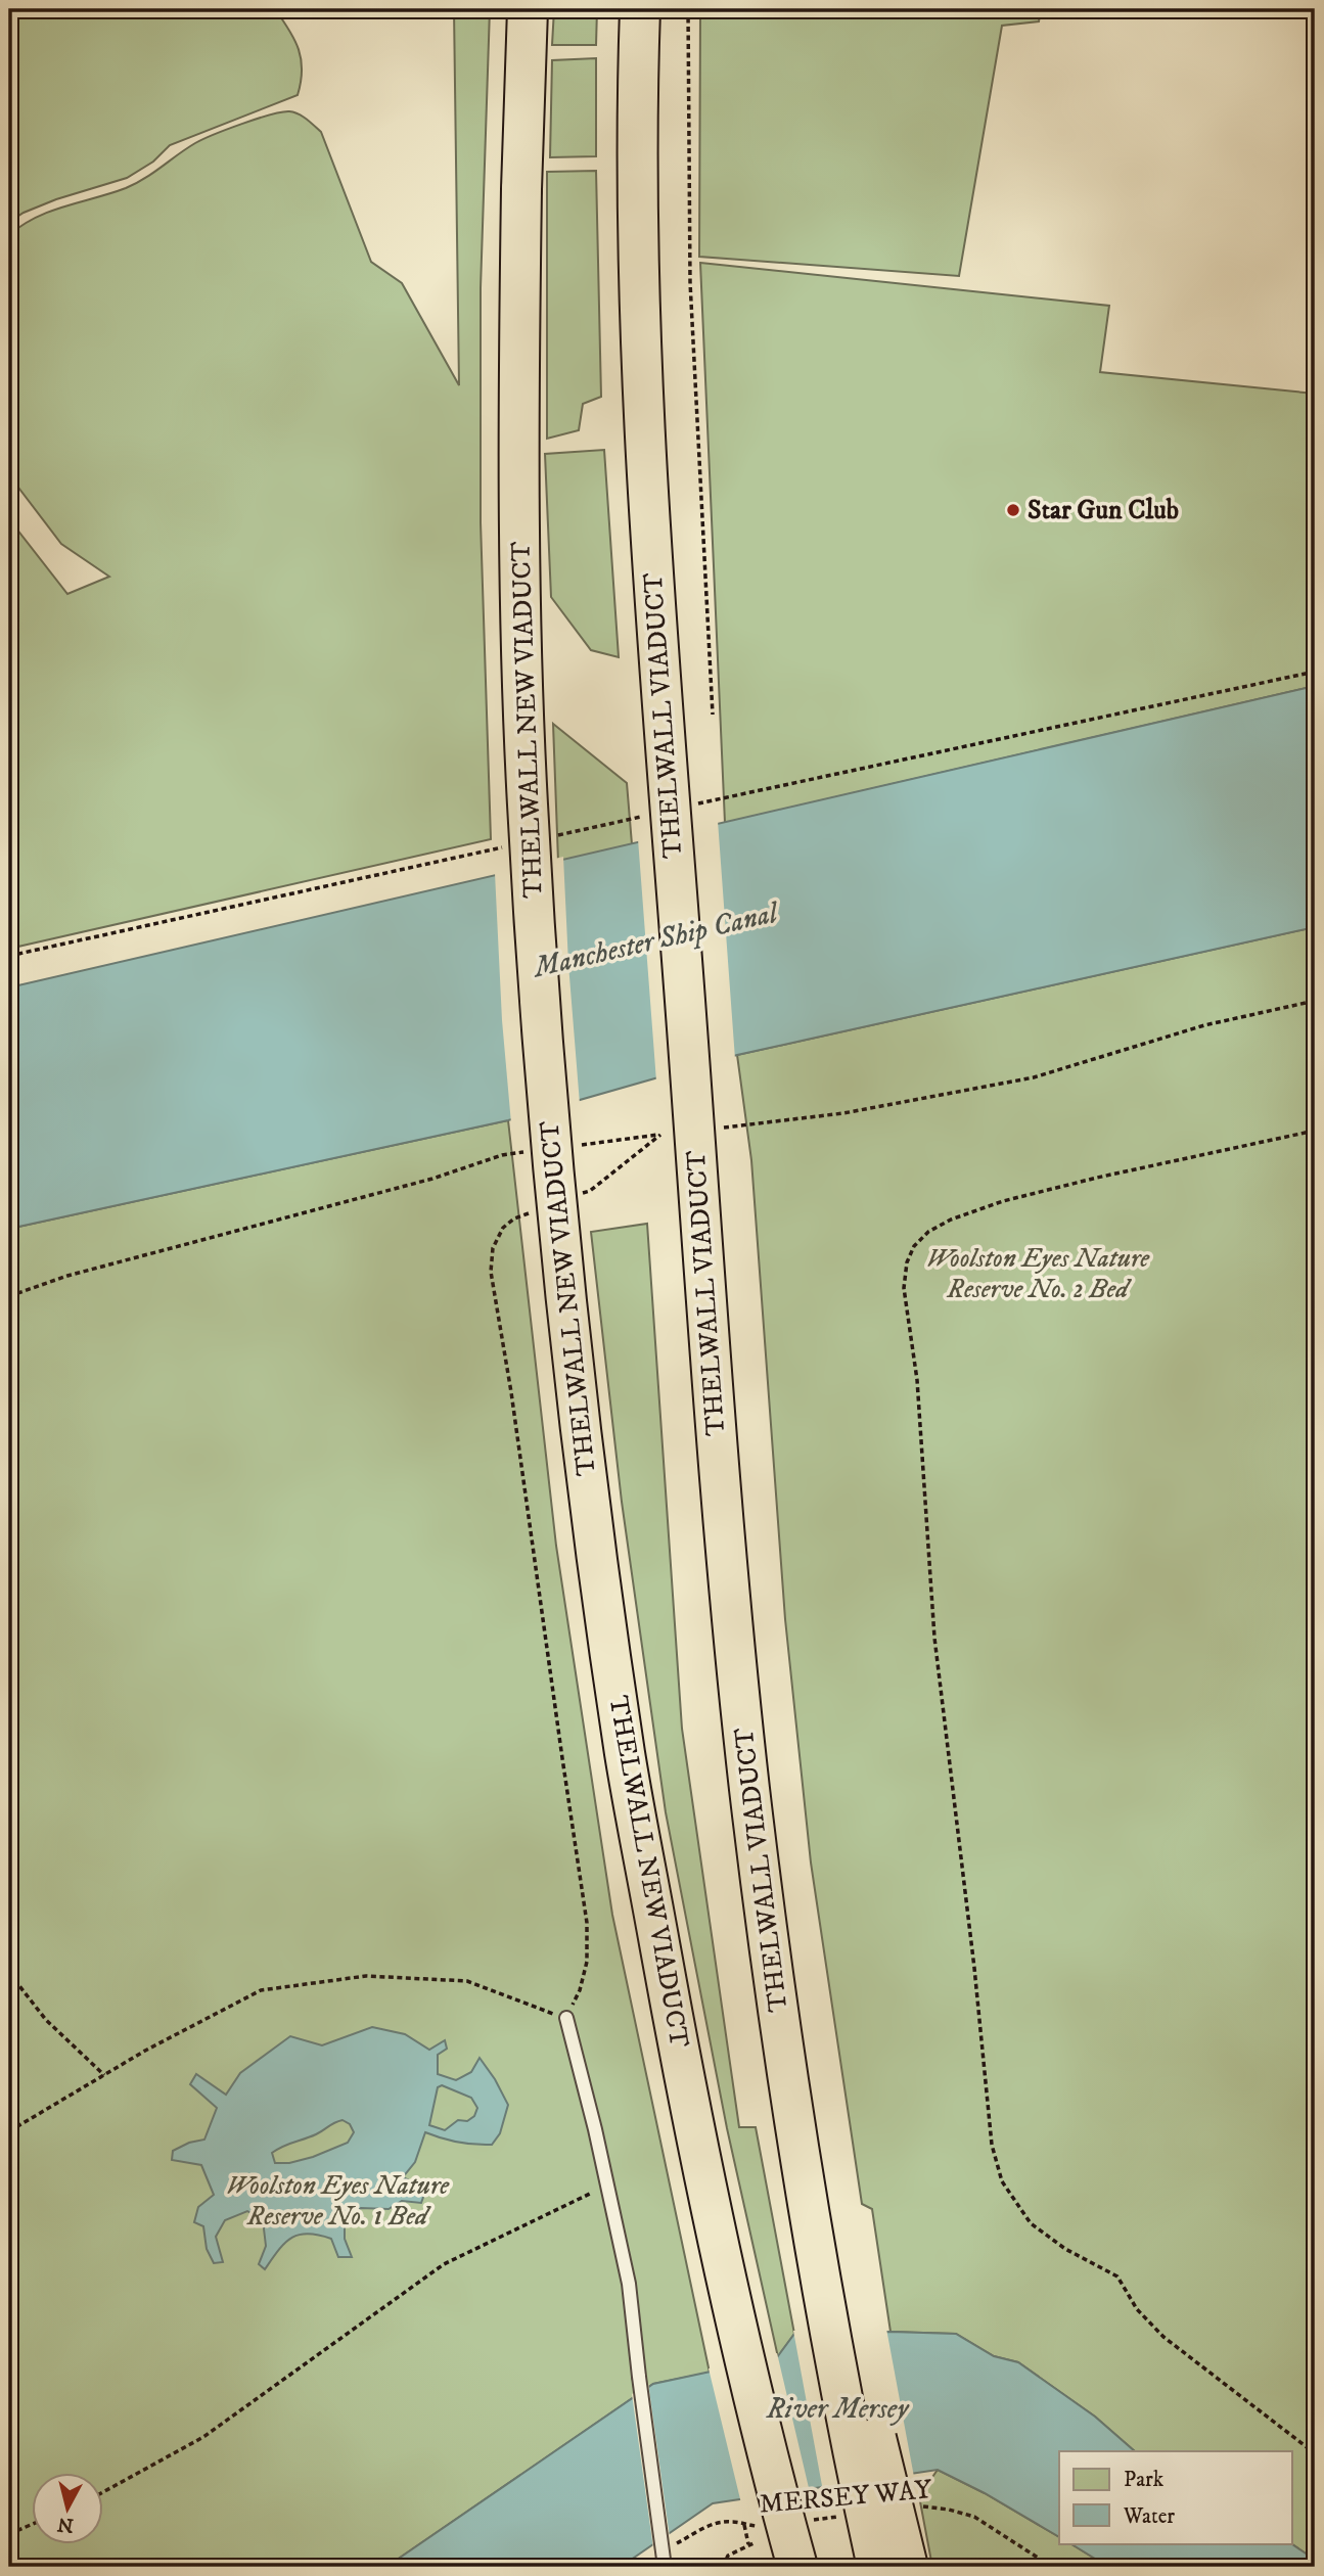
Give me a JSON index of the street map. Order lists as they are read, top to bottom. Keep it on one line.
{"streets":{"highway":["THELWALL VIADUCT","THELWALL NEW VIADUCT"],"path":["MERSEY WAY"]},"water":["Manchester Ship Canal","River Mersey"],"parks":["Woolston Eyes Nature Reserve No. 2 Bed","Woolston Eyes Nature Reserve No. 1 Bed"],"places":["Star Gun Club"],"legend":["Park","Water"],"north":"bottom"}
